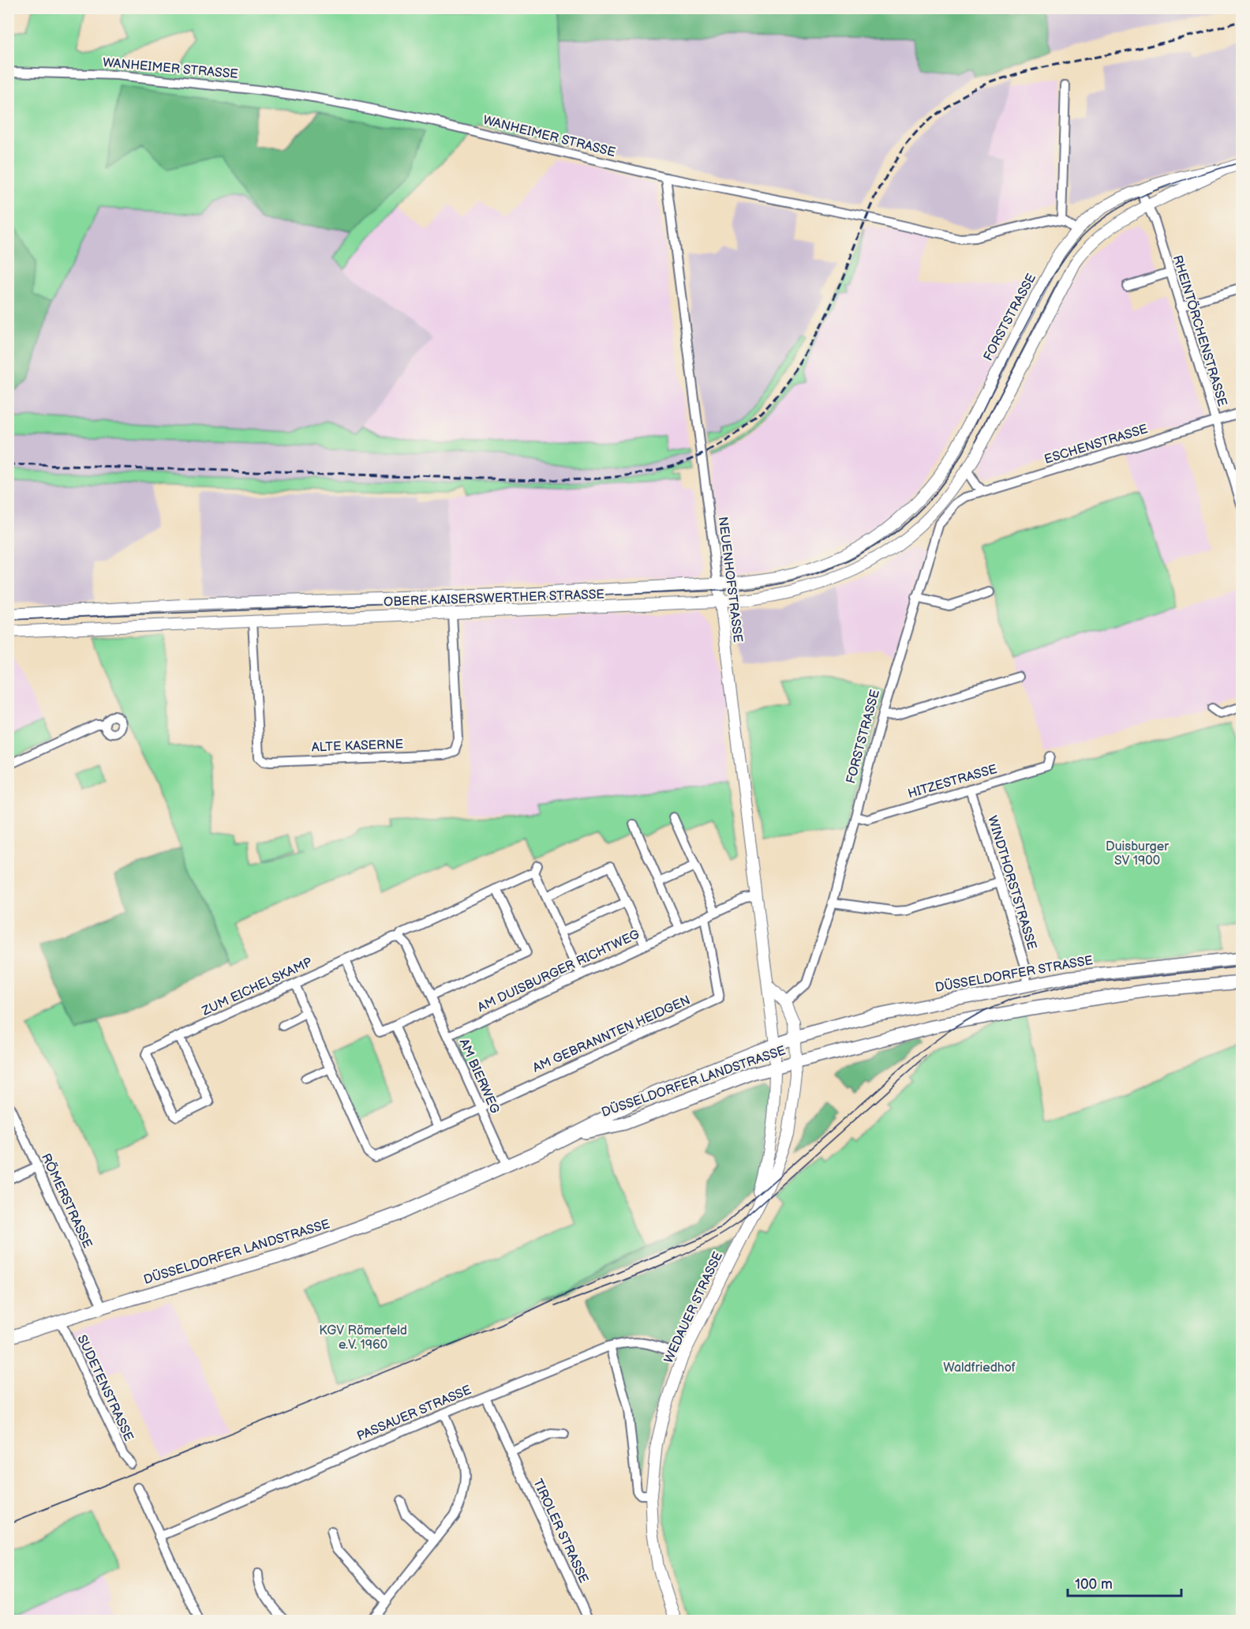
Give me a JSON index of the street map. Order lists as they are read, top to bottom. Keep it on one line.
{"streets":{"main road":["DÜSSELDORFER STRASSE","DÜSSELDORFER LANDSTRASSE"],"street":["WANHEIMER STRASSE","FORSTSTRASSE","RHEINTÖRCHENSTRASSE","ESCHENSTRASSE","NEUENHOFSTRASSE","OBERE KAISERSWERTHER STRASSE","ALTE KASERNE","HITZESTRASSE","WINDTHORSTSTRASSE","AM DUISBURGER RICHTWEG","ZUM EICHELSKAMP","AM GEBRANNTEN HEIDGEN","AM BIERWEG","RÖMERSTRASSE","WEDAUER STRASSE","SUDETENSTRASSE","PASSAUER STRASSE","TIROLER STRASSE"]},"crossings":[["WANHEIMER STRASSE","NEUENHOFSTRASSE"],["FORSTSTRASSE","RHEINTÖRCHENSTRASSE"],["FORSTSTRASSE","ESCHENSTRASSE"],["FORSTSTRASSE","OBERE KAISERSWERTHER STRASSE"],["FORSTSTRASSE","HITZESTRASSE"],["RHEINTÖRCHENSTRASSE","ESCHENSTRASSE"],["NEUENHOFSTRASSE","OBERE KAISERSWERTHER STRASSE"],["NEUENHOFSTRASSE","AM DUISBURGER RICHTWEG"],["NEUENHOFSTRASSE","DÜSSELDORFER LANDSTRASSE"],["NEUENHOFSTRASSE","WEDAUER STRASSE"],["OBERE KAISERSWERTHER STRASSE","ALTE KASERNE"],["HITZESTRASSE","WINDTHORSTSTRASSE"],["WINDTHORSTSTRASSE","DÜSSELDORFER STRASSE"],["AM DUISBURGER RICHTWEG","ZUM EICHELSKAMP"],["AM DUISBURGER RICHTWEG","AM GEBRANNTEN HEIDGEN"],["AM DUISBURGER RICHTWEG","AM BIERWEG"],["DÜSSELDORFER STRASSE","DÜSSELDORFER LANDSTRASSE"],["DÜSSELDORFER STRASSE","WEDAUER STRASSE"],["ZUM EICHELSKAMP","AM GEBRANNTEN HEIDGEN"],["ZUM EICHELSKAMP","AM BIERWEG"],["AM GEBRANNTEN HEIDGEN","AM BIERWEG"],["AM BIERWEG","DÜSSELDORFER LANDSTRASSE"],["DÜSSELDORFER LANDSTRASSE","RÖMERSTRASSE"],["DÜSSELDORFER LANDSTRASSE","WEDAUER STRASSE"],["DÜSSELDORFER LANDSTRASSE","SUDETENSTRASSE"],["WEDAUER STRASSE","PASSAUER STRASSE"],["PASSAUER STRASSE","TIROLER STRASSE"]],"parks":["Duisburger SV 1900","KGV Römerfeld e.V. 1960","Waldfriedhof"],"scale_bar":"100 m"}
